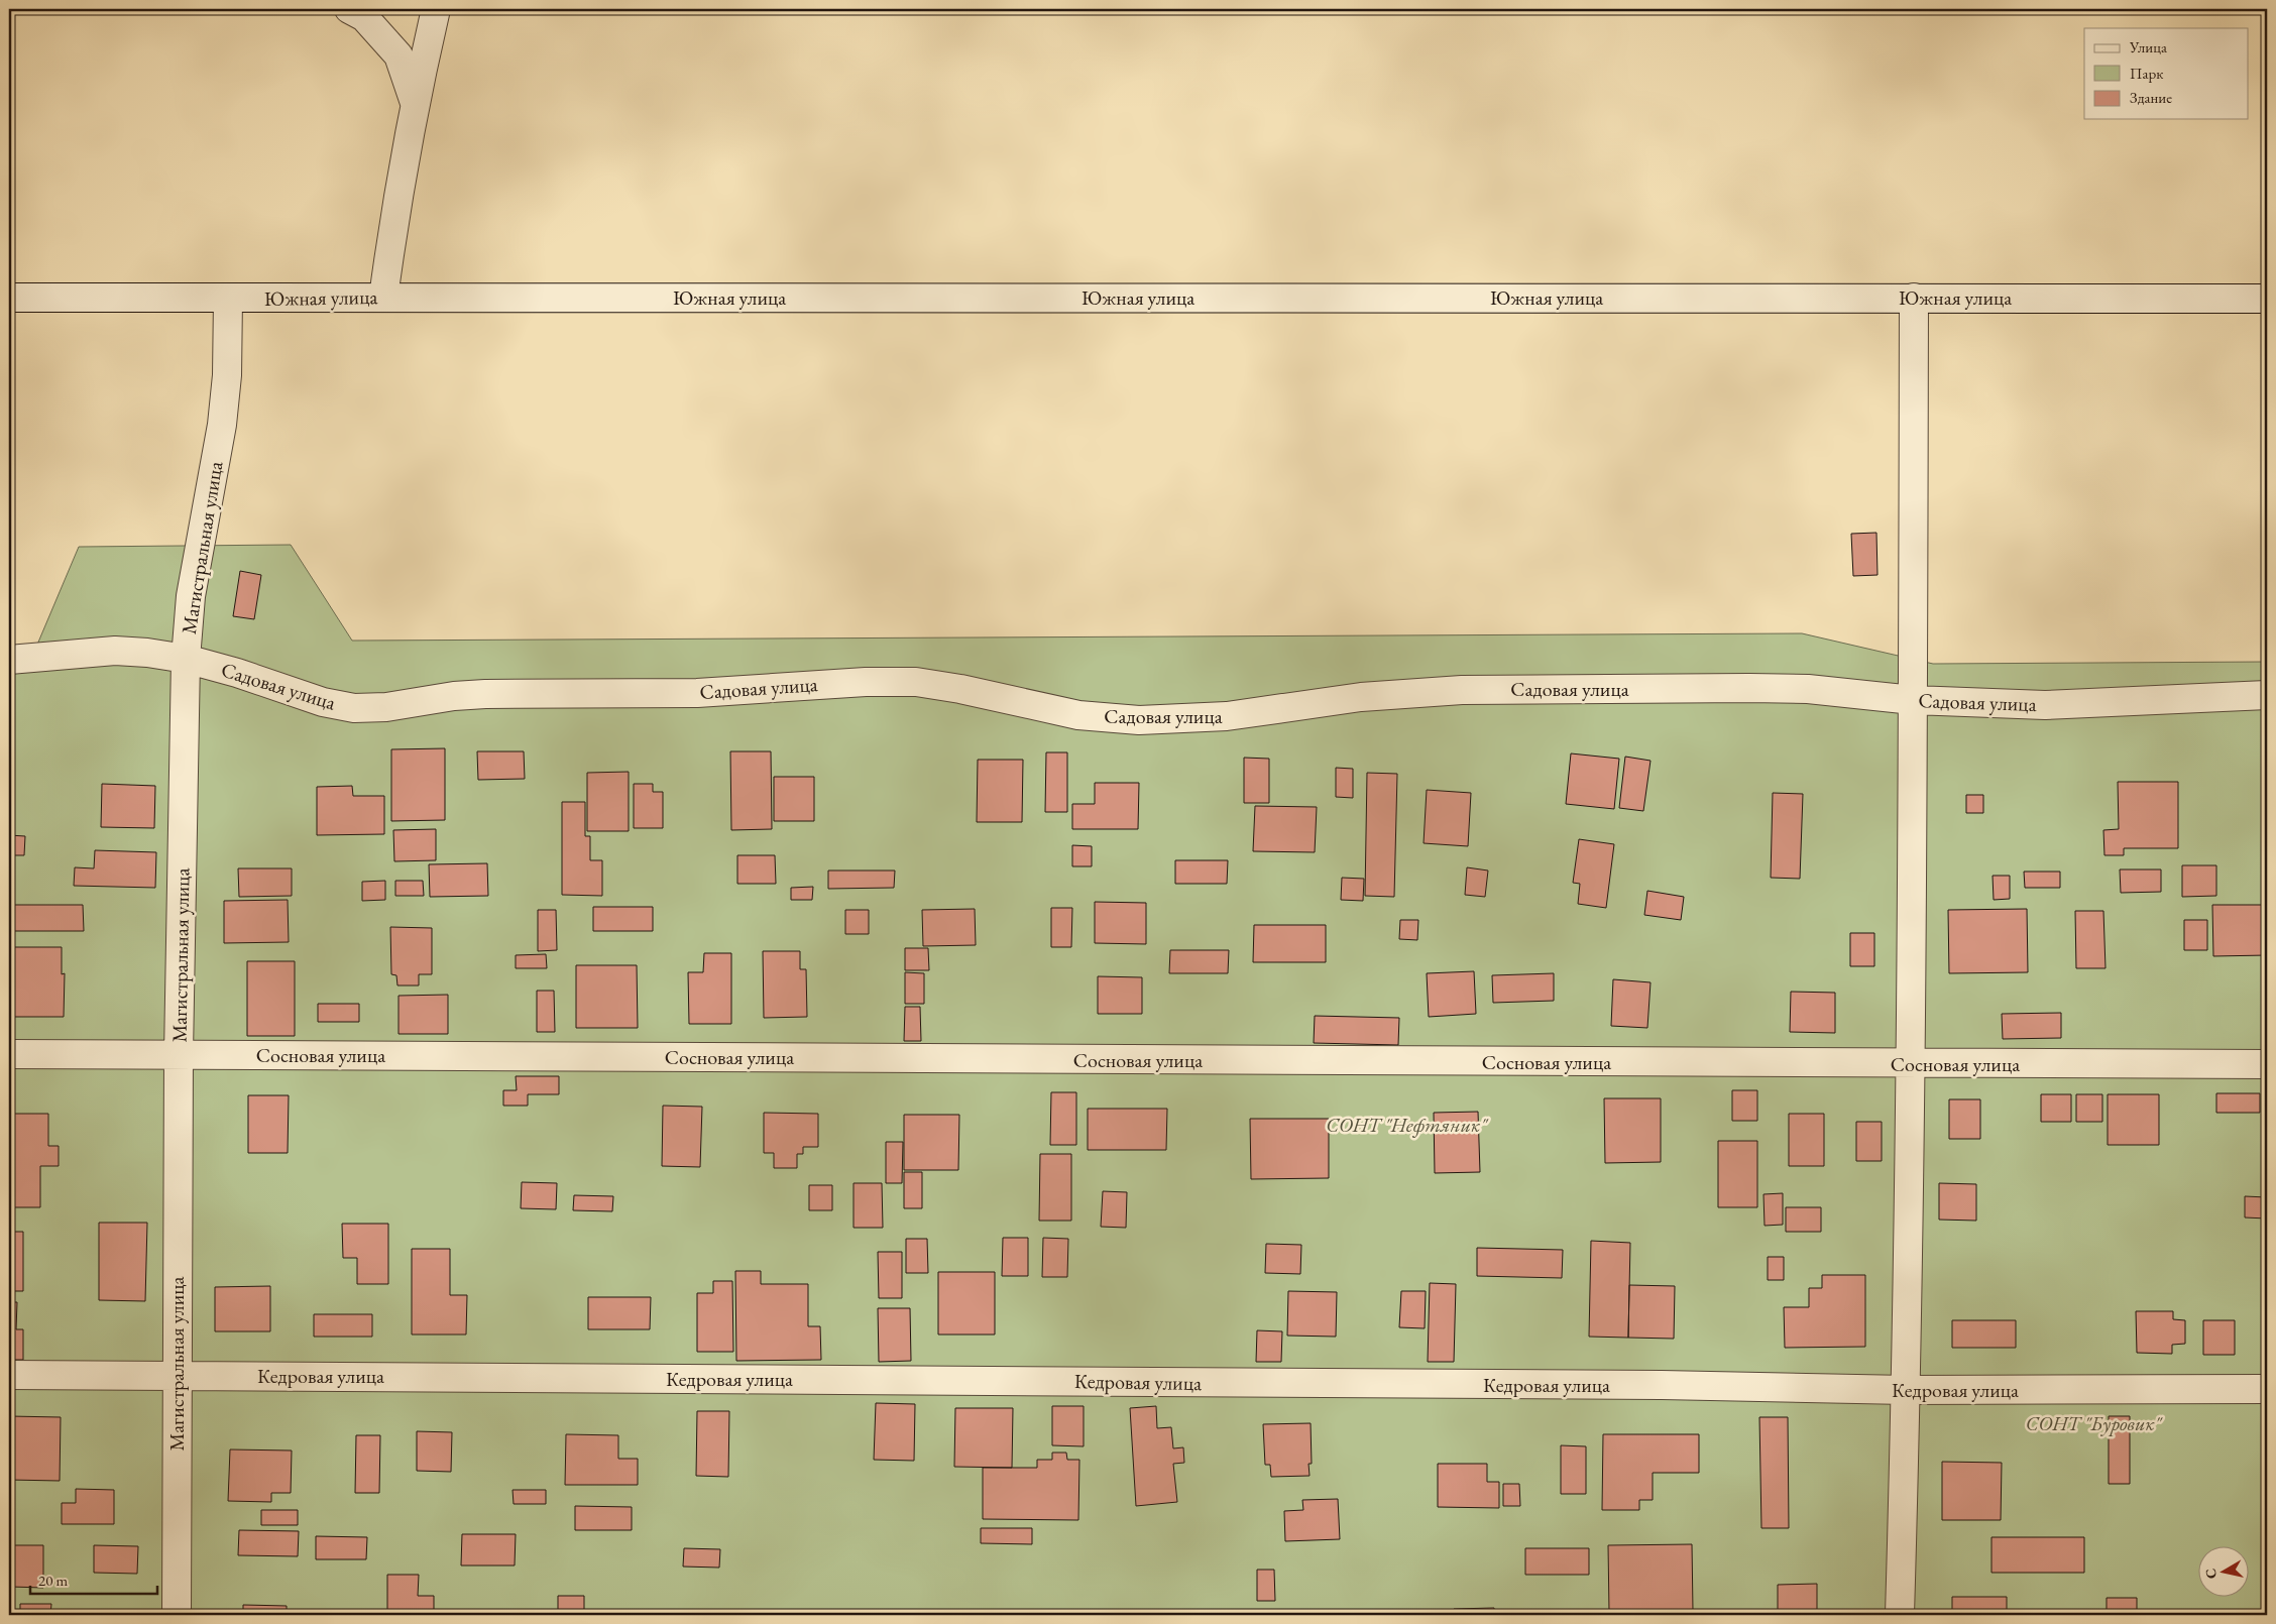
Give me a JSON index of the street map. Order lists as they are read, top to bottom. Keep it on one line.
{"streets":{"street":["Южная улица","Магистральная улица","Садовая улица","Сосновая улица","Кедровая улица"]},"crossings":[["Южная улица","Магистральная улица"],["Магистральная улица","Садовая улица"],["Магистральная улица","Сосновая улица"],["Магистральная улица","Кедровая улица"]],"parks":["СОНТ \"Нефтяник\"","СОНТ \"Буровик\""],"legend":["Улица","Парк","Здание"],"scale_bar":"20 m","north":"left"}
